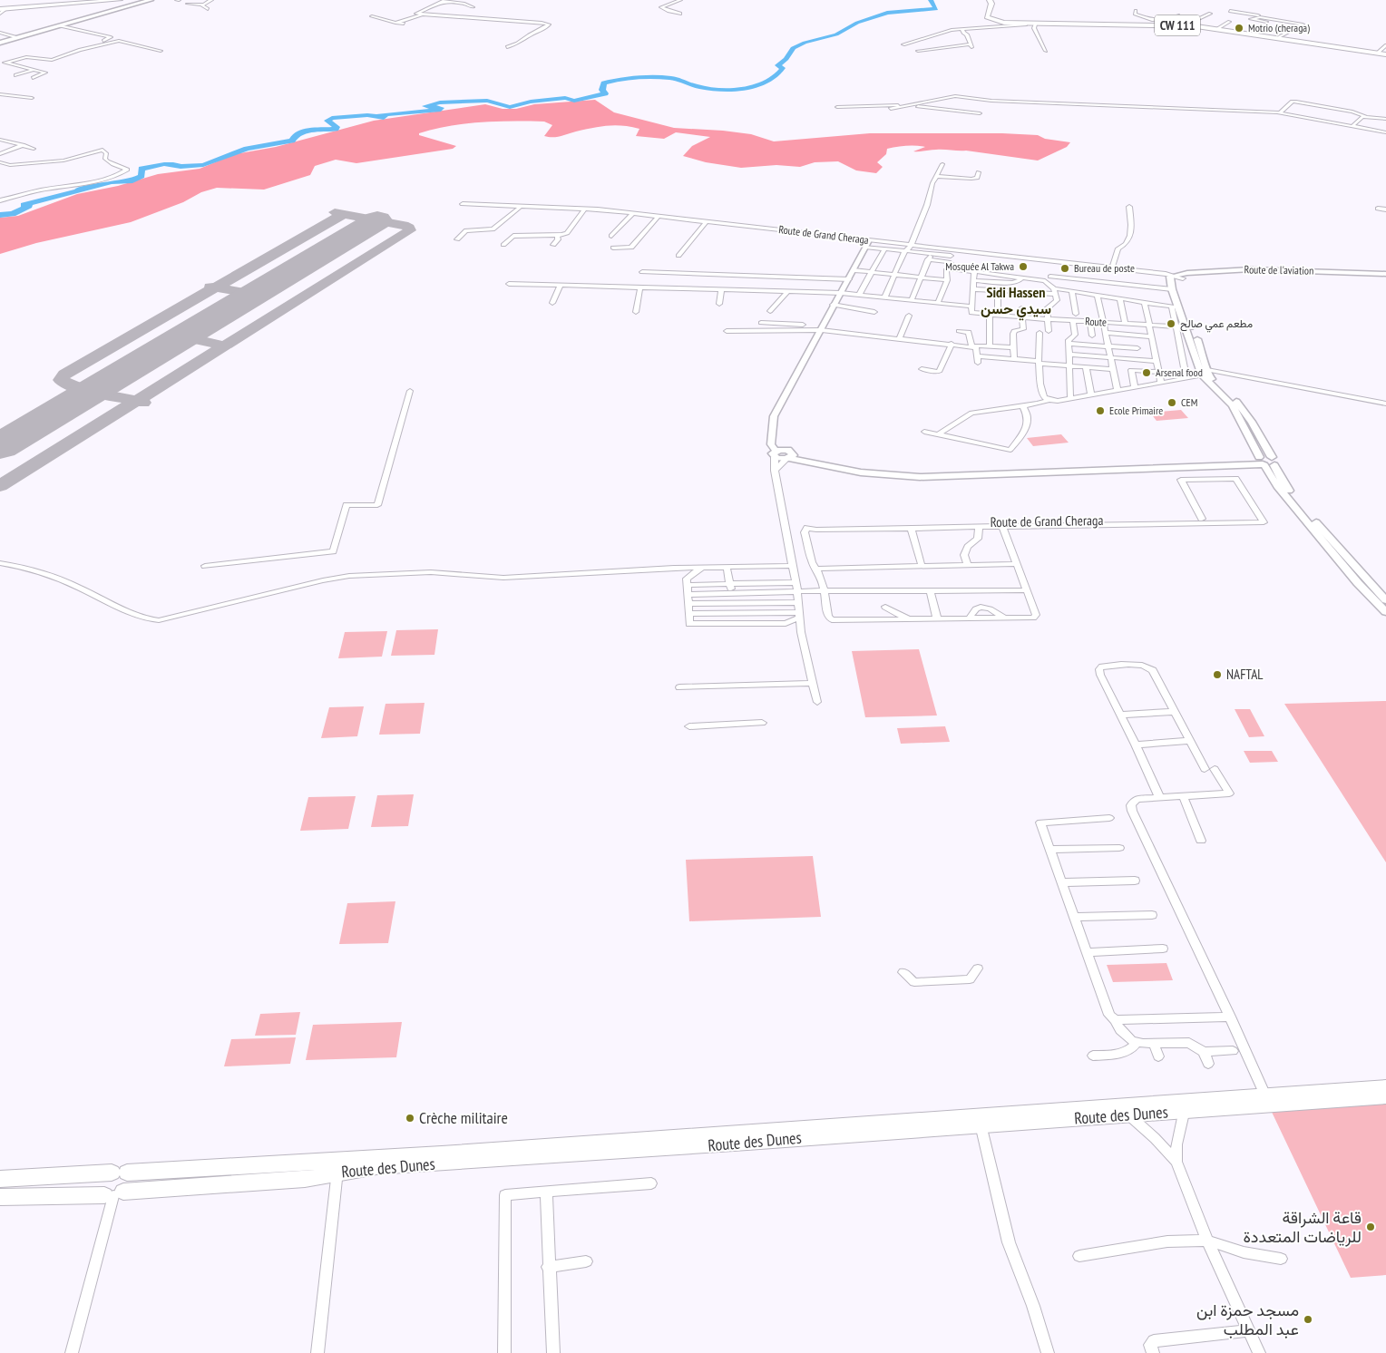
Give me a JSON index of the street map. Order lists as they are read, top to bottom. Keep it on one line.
{"streets":{"main road":["CW 111","Route des Dunes"],"street":["Route de Grand Cheraga","Route de l'aviation","Route"]},"crossings":[["Route de Grand Cheraga","Route de l'aviation"]],"districts":["Sidi Hassen سيدي حسن"],"places":["Motrio (cheraga)","Mosquée Al Takwa","Bureau de poste","مطعم عمي صالح","Arsenal food","CEM","Ecole Primaire","NAFTAL","Crèche militaire","قاعة الشراقة للرياضات المتعددة","مسجد حمزة ابن عبد المطلب"]}
